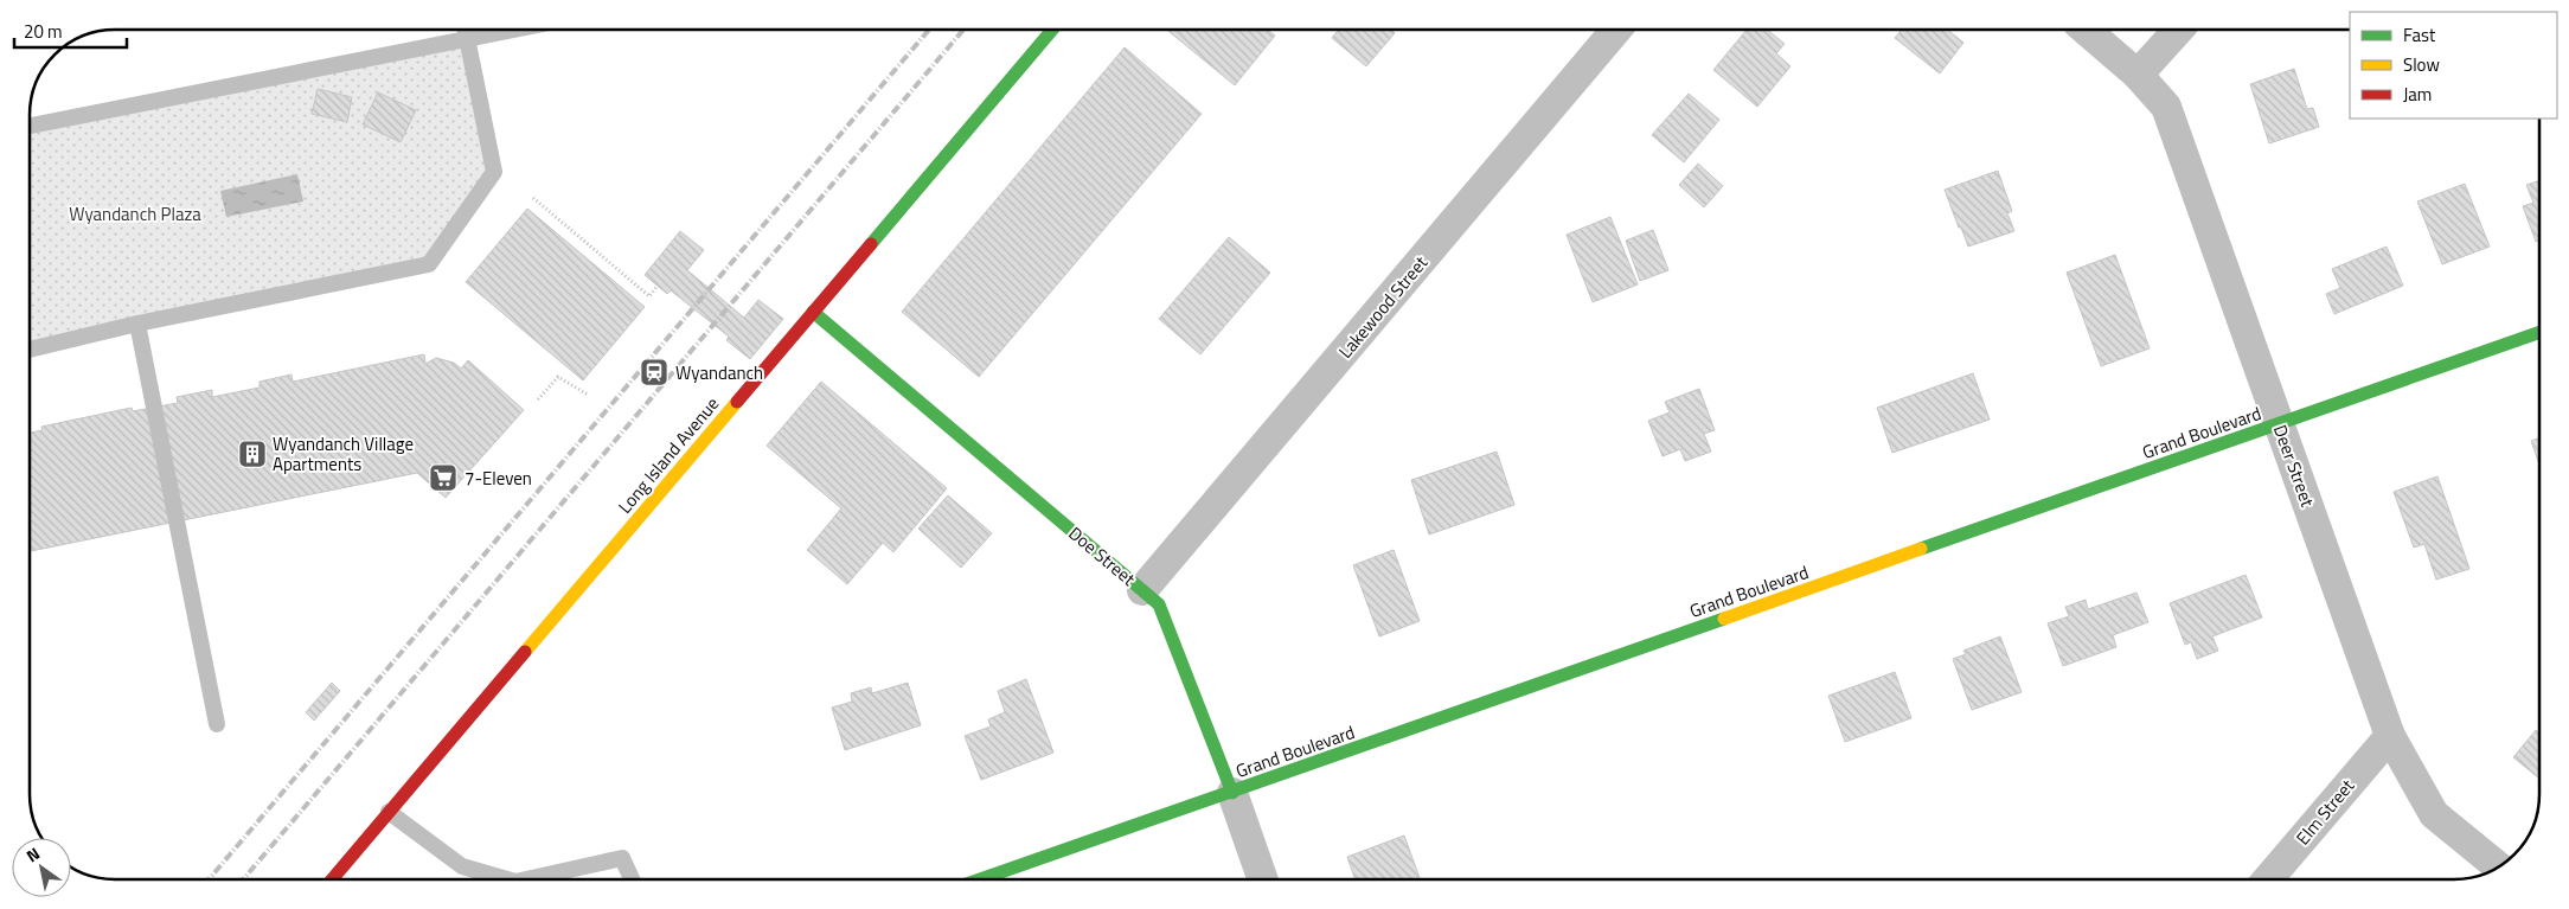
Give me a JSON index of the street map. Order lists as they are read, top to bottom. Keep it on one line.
{"streets":{"street":["Lakewood Street","Grand Boulevard","Long Island Avenue","Deer Street","Doe Street","Elm Street"]},"crossings":[["Lakewood Street","Doe Street"],["Grand Boulevard","Deer Street"],["Grand Boulevard","Doe Street"],["Long Island Avenue","Doe Street"],["Deer Street","Elm Street"]],"parks":["Wyandanch Plaza"],"places":{"station":["Wyandanch"],"building":["Wyandanch Village Apartments"],"supermarket":["7-Eleven"]},"legend":["Fast","Slow","Jam"],"scale_bar":"20 m","north":"top left"}
